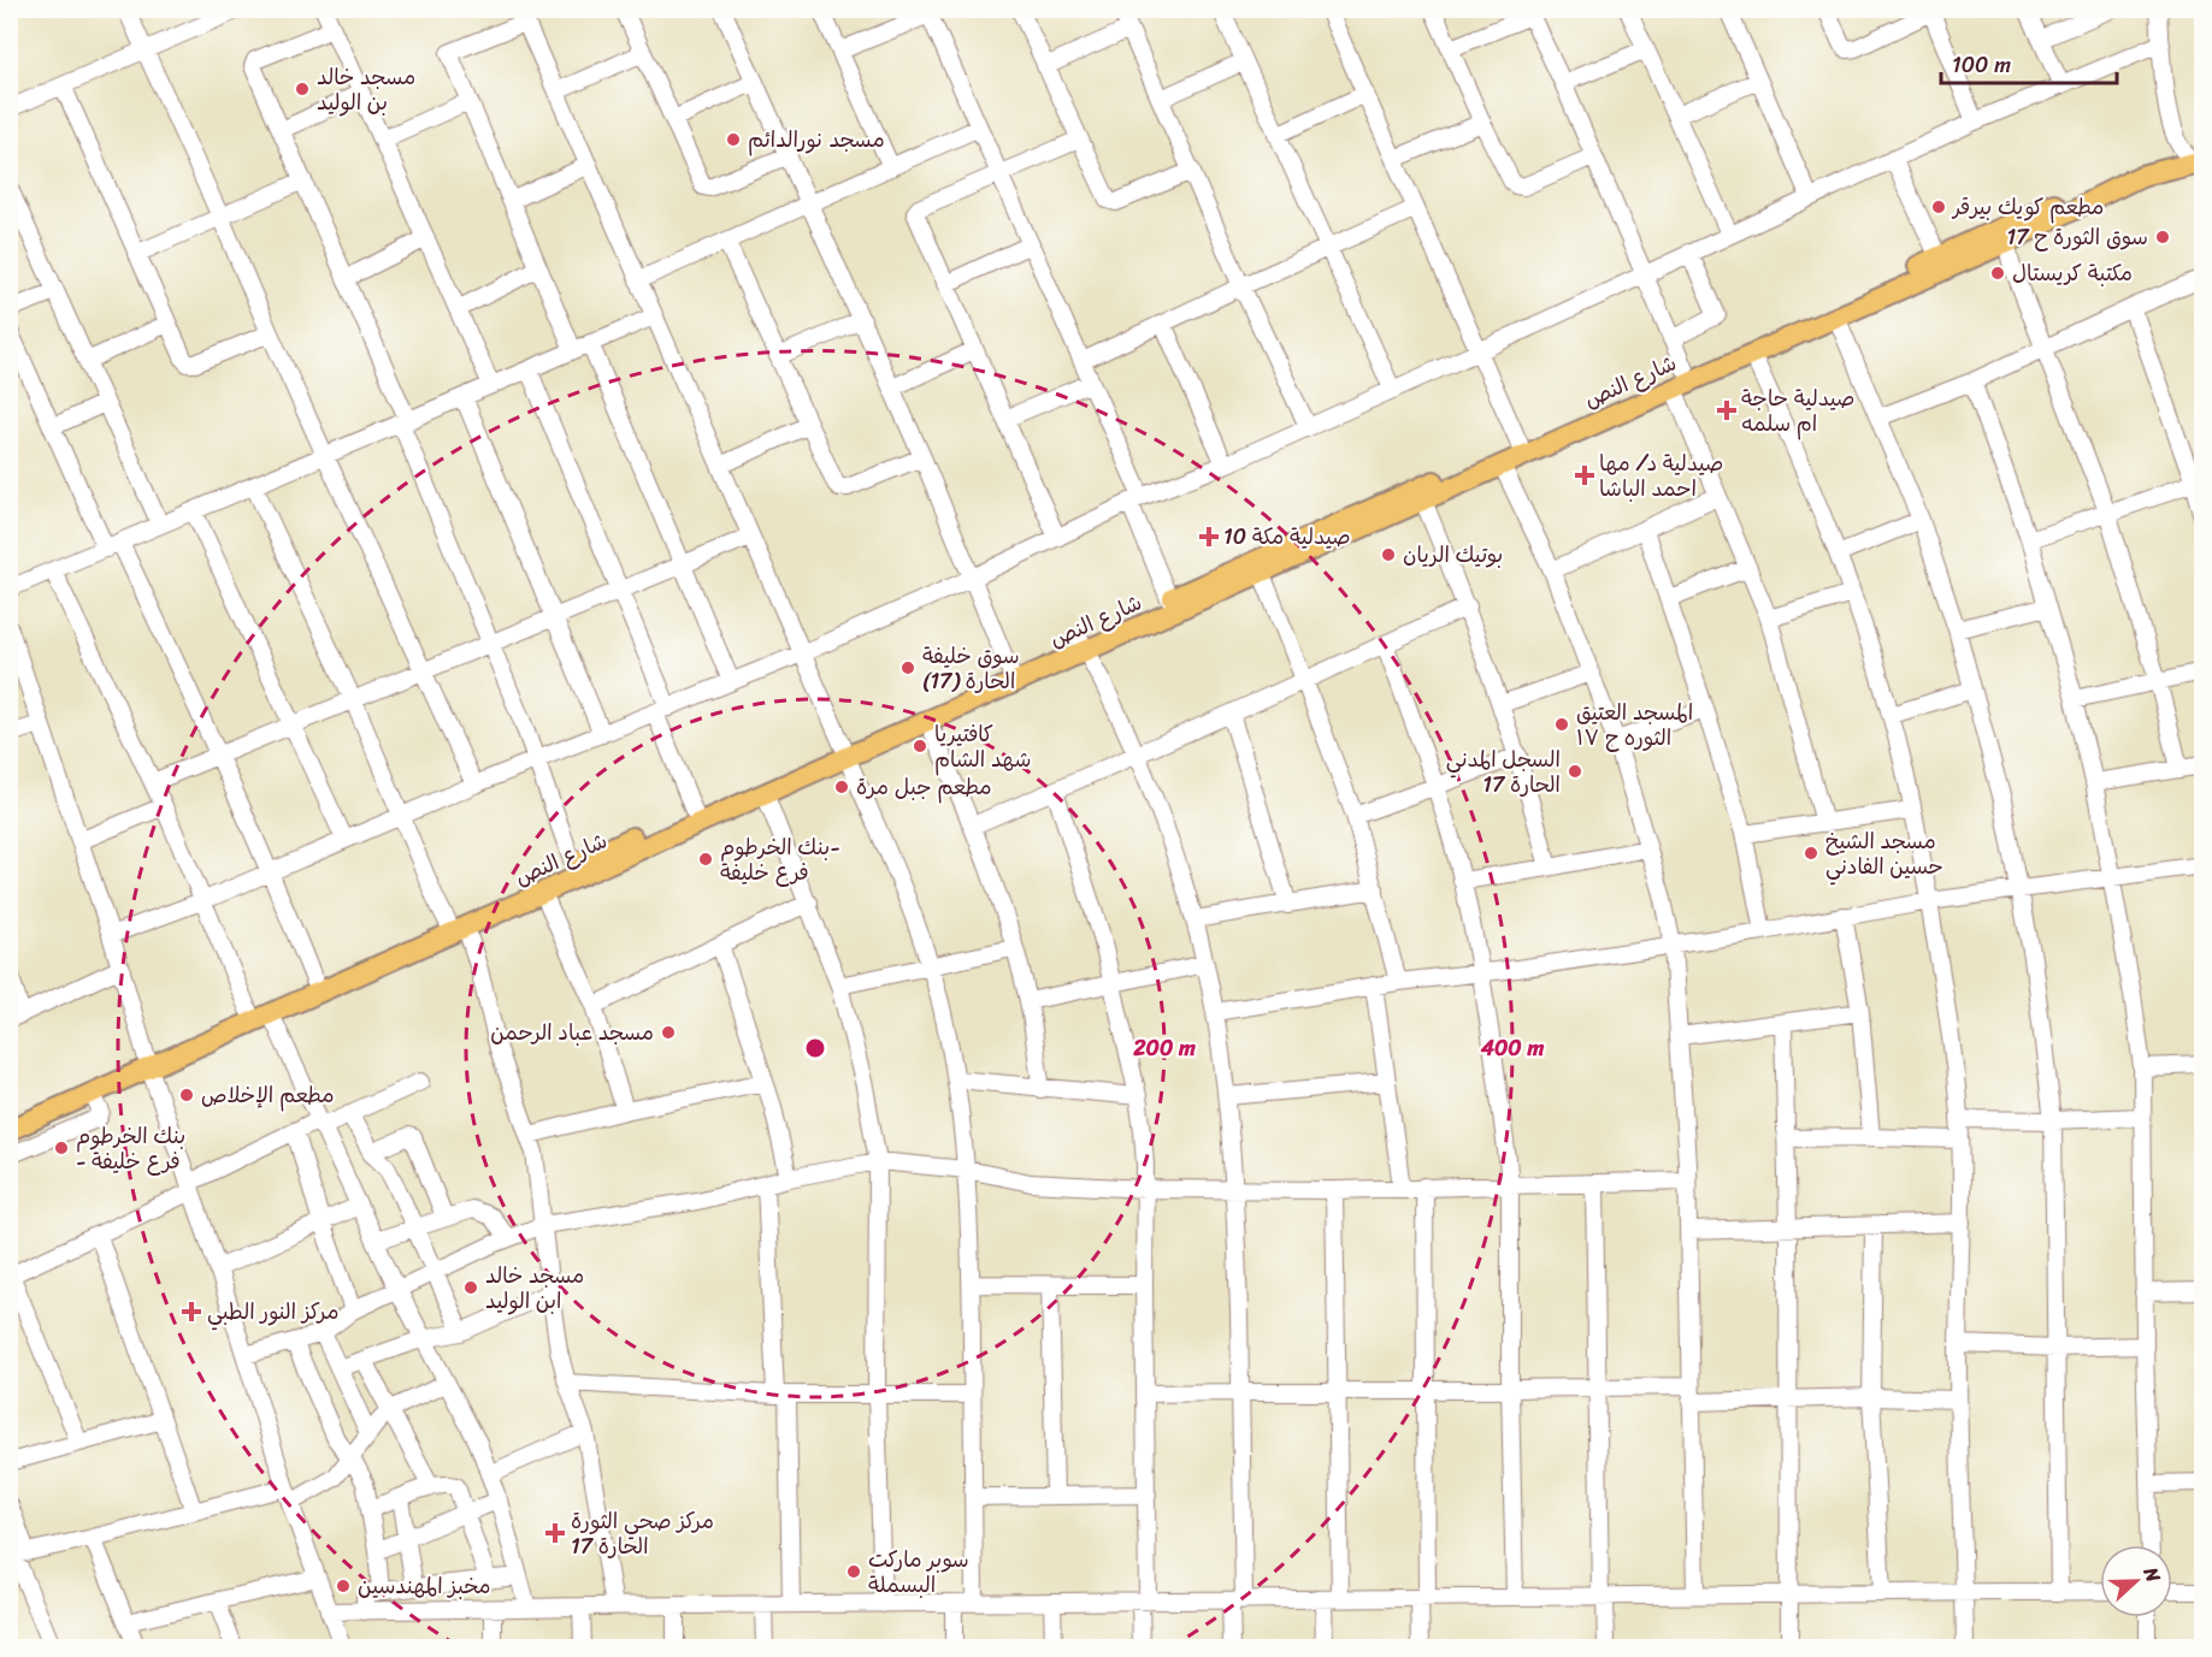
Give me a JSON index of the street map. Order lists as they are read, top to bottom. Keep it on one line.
{"streets":{"main road":["شارع النص"]},"places":{"other":["مسجد خالد بن الوليد","مسجد نورالدائم","مطعم كويك بيرقر","سوق الثورة ح 17","مكتبة كريستال","بوتيك الريان","سوق خليفة الحارة (17)","المسجد العتيق الثوره ح ١٧","كافتيريا شهد الشام","السجل المدني الحارة 17","مطعم جبل مرة","مسجد الشيخ حسين الفادني","بنك الخرطوم- فرع خليفة","مسجد عباد الرحمن","مطعم الإخلاص","بنك الخرطوم - فرع خليفة","مسجد خالد ابن الوليد","سوبر ماركت البسملة","مخبز المهندسين"],"health":["صيدلية حاجة ام سلمه","صيدلية د/ مها احمد الباشا","صيدلية مكة 10","مركز النور الطبي","مركز صحي الثورة الحارة 17"]},"scale_bar":"100 m","north":"right","rings":["200 m","400 m"]}
